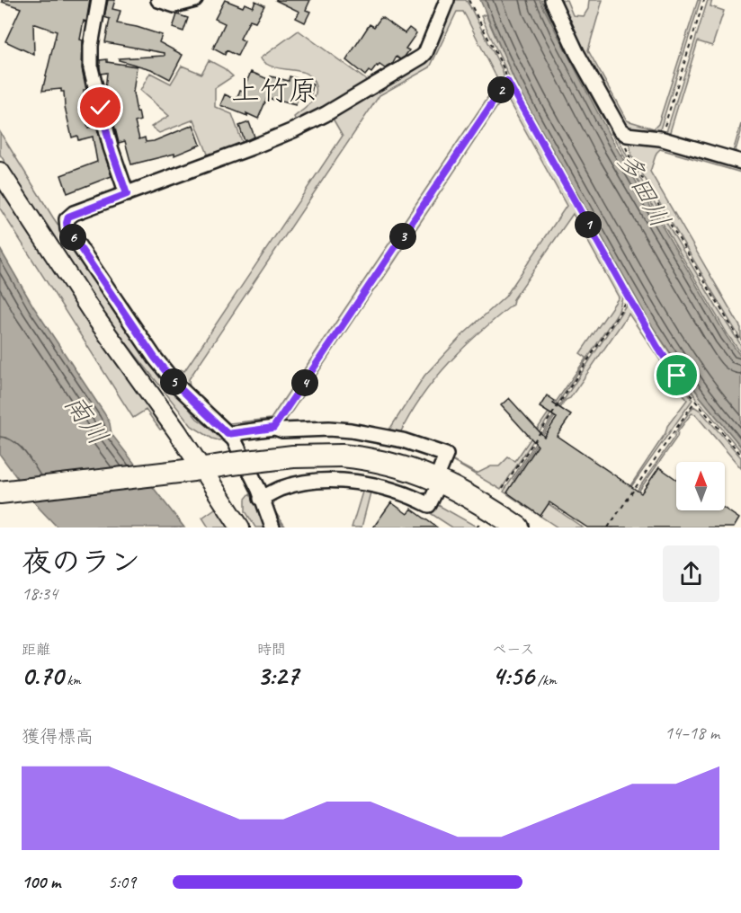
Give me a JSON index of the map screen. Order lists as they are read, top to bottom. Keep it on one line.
{"districts":["上竹原"],"water":["多田川","南川"],"north":"top","page":{"pins":["2","1","3","6","5","4"],"heading":["夜のラン","18:34"],"stats":[["距離","0.70 km"],["時間","3:27"],["ペース","4:56 /km"]],"chart":["獲得標高","14–18 m"],"list":[{"name":"100 m","note":"5:09"}]}}
